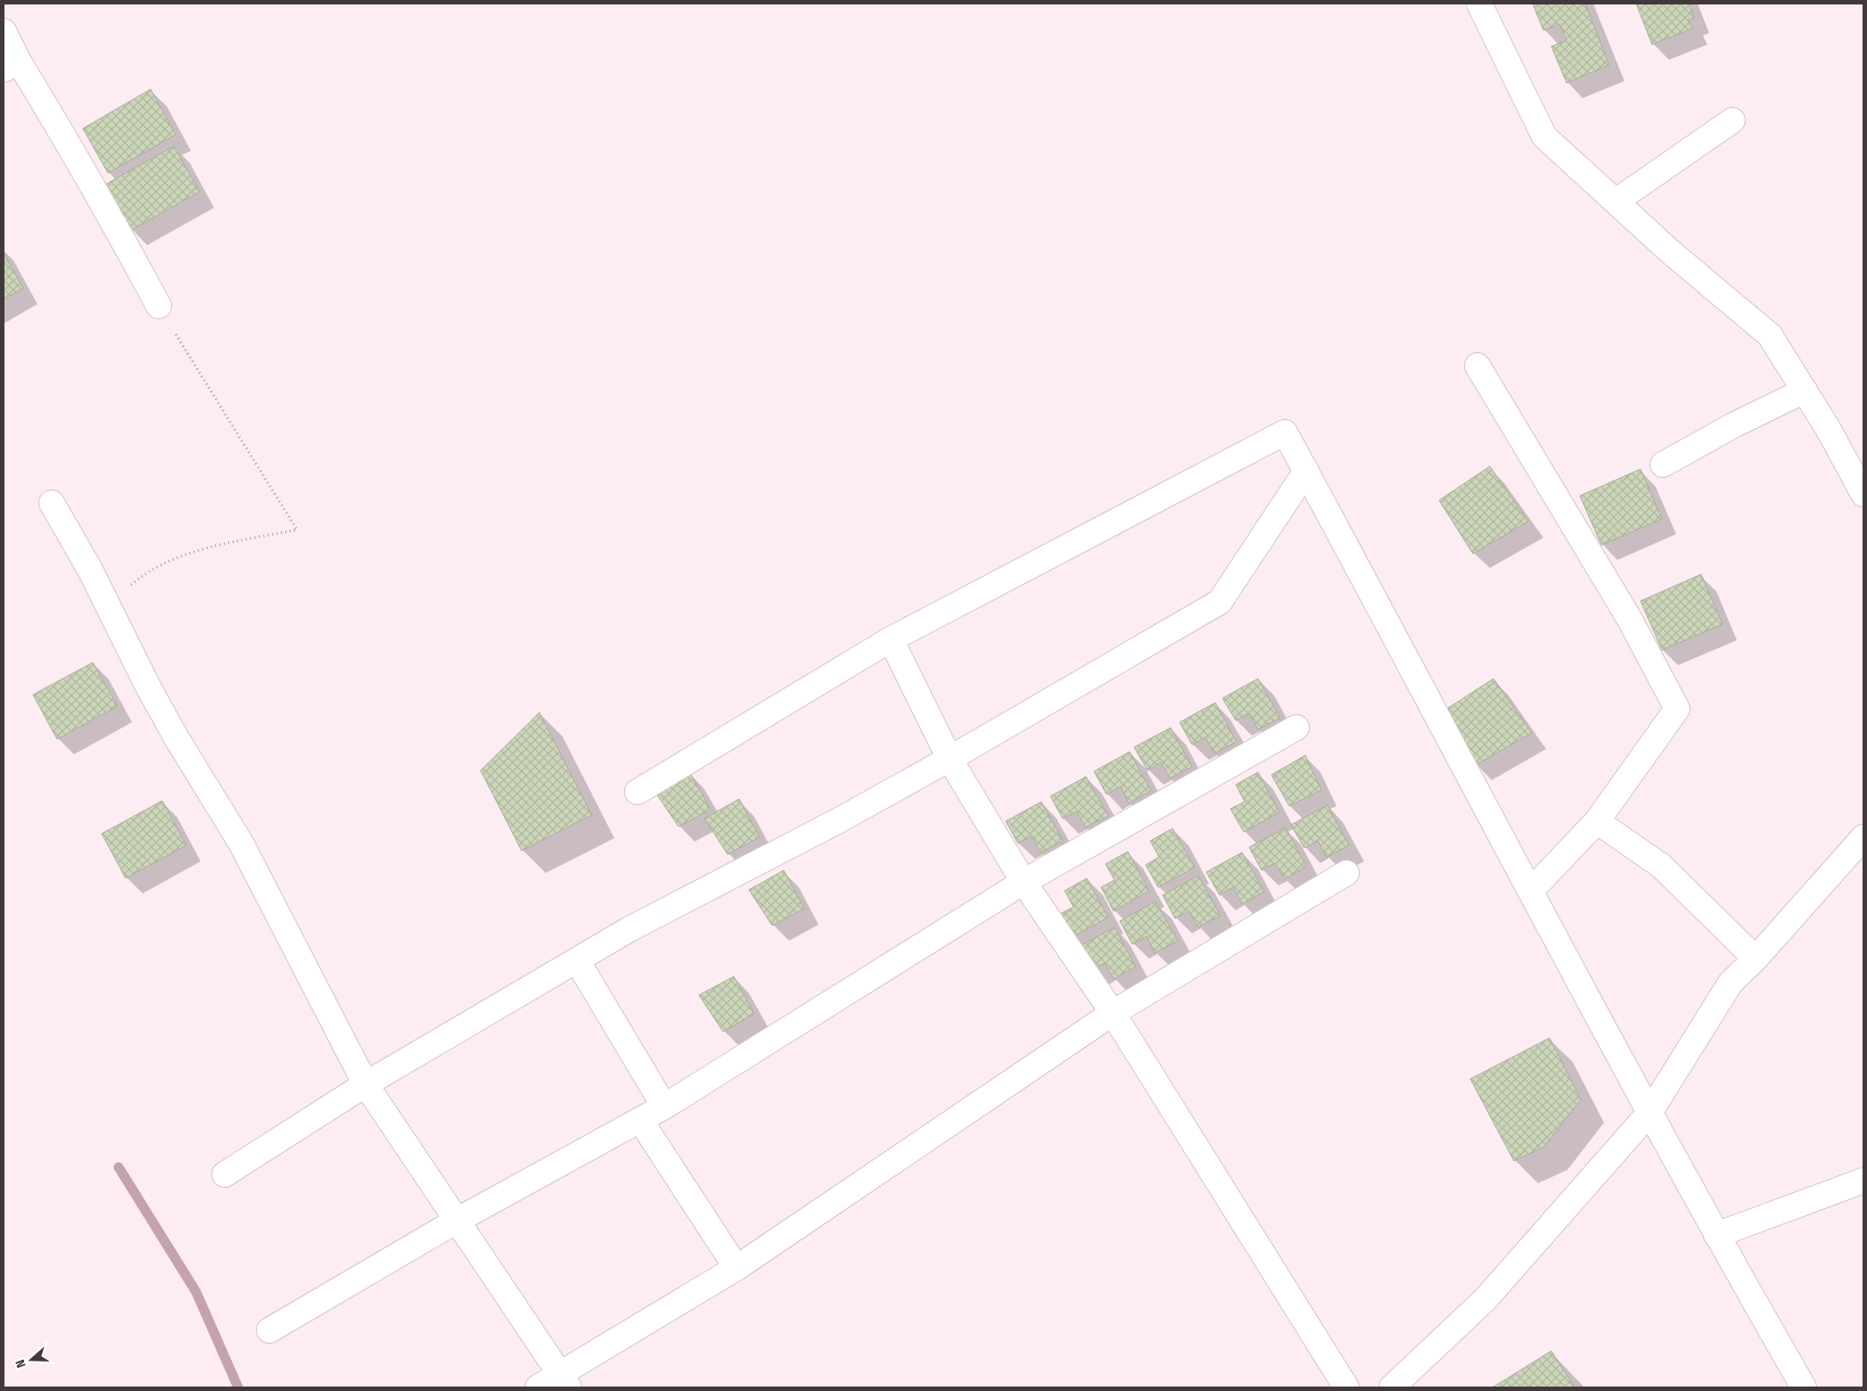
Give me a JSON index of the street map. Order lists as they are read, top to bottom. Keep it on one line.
{"north":"left"}
